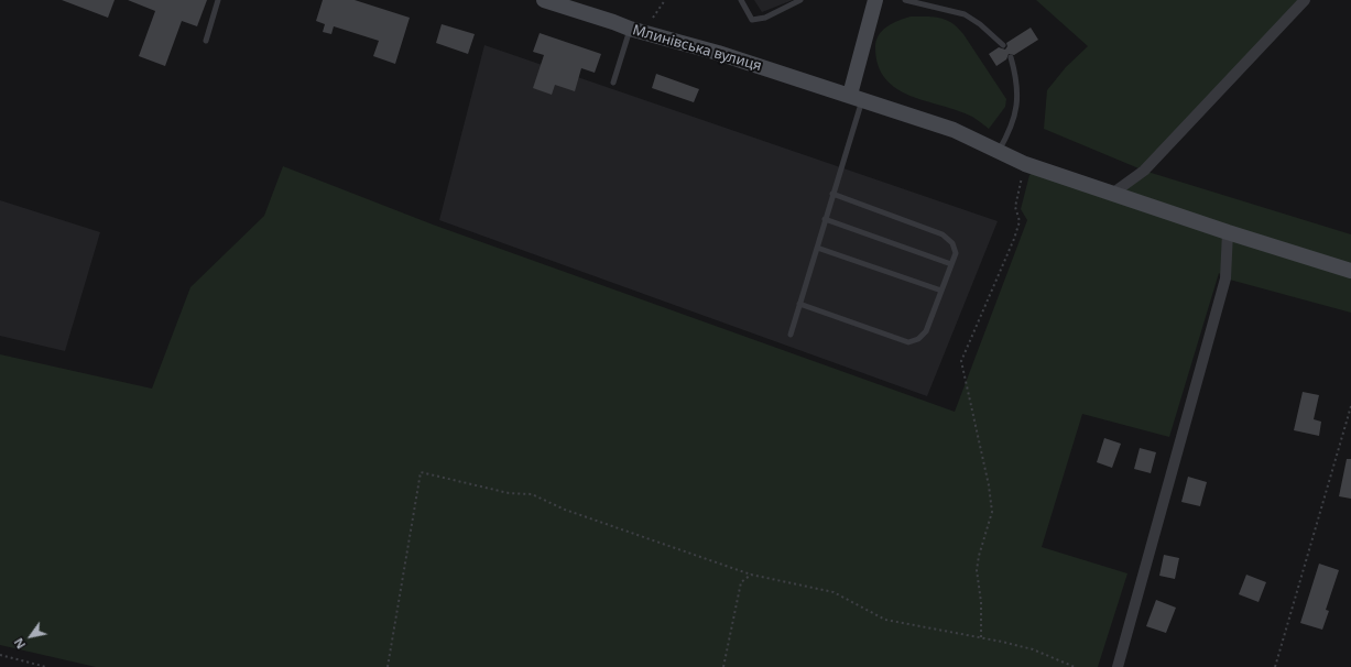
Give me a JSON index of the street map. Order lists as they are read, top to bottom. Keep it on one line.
{"streets":{"main road":["Млинівська вулиця"]},"north":"bottom left"}
